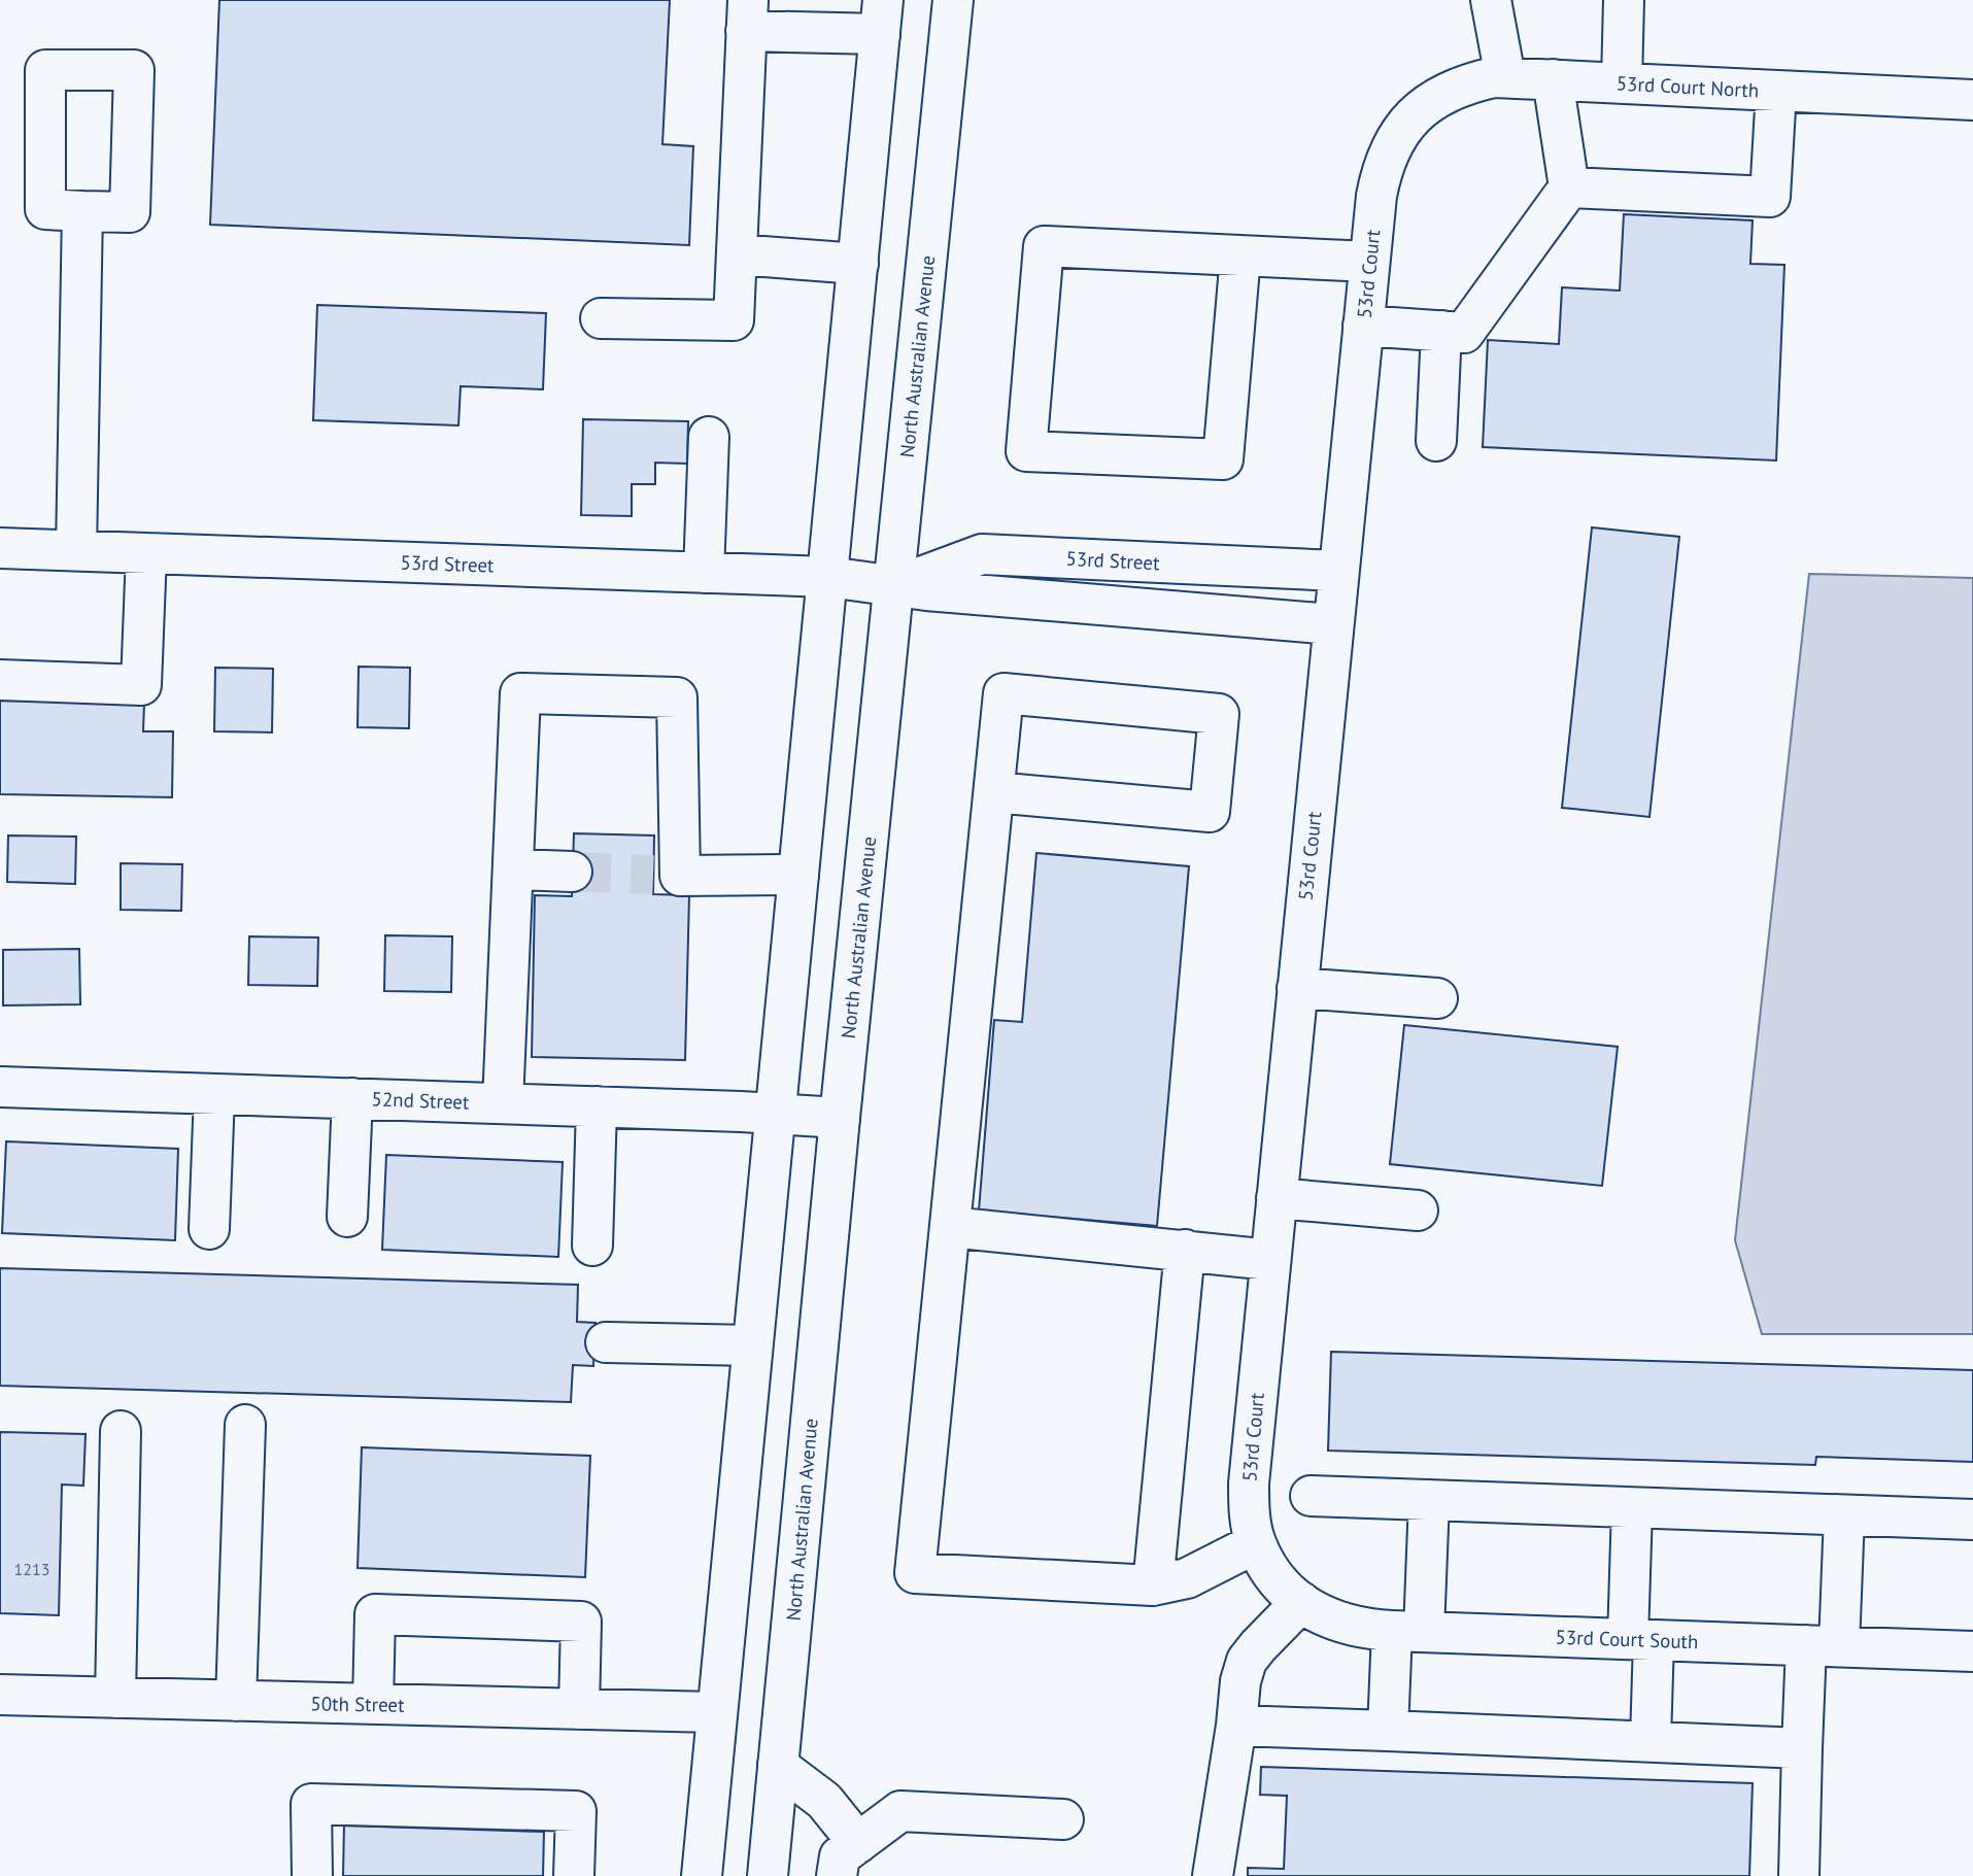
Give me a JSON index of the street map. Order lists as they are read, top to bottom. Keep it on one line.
{"streets":{"street":["53rd Court North","53rd Court","North Australian Avenue","53rd Street","52nd Street","53rd Court South","50th Street"]},"crossings":[["53rd Court North","53rd Court"],["53rd Court","53rd Street"],["53rd Court","53rd Court South"],["North Australian Avenue","53rd Street"],["North Australian Avenue","52nd Street"]],"house_numbers":["1213"]}
